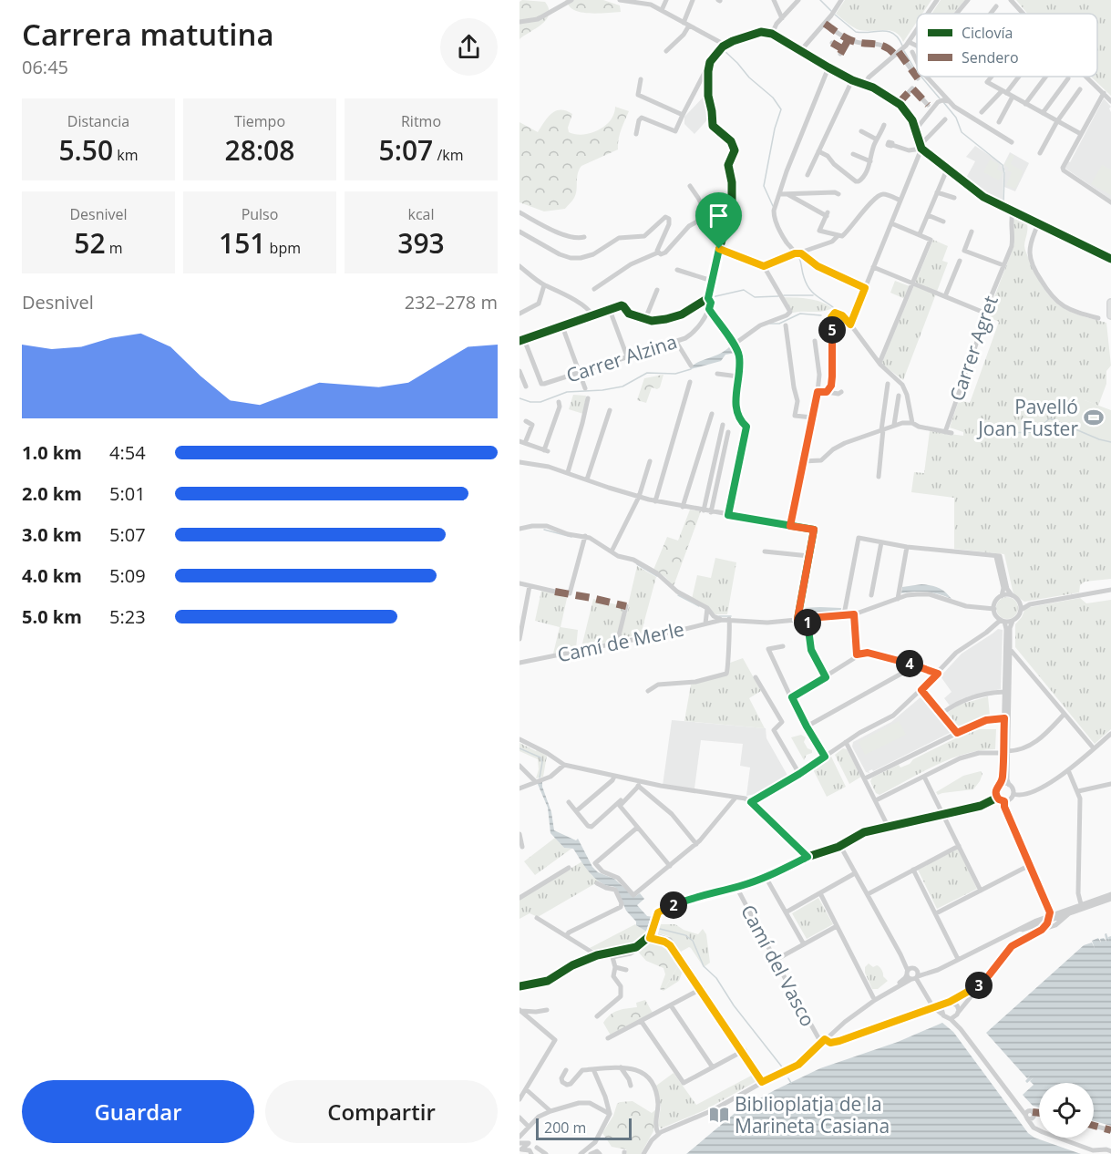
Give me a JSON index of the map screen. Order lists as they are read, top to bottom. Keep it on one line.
{"streets":{"street":["Carrer Agret","Carrer Alzina","Camí de Merle","Camí del Vasco"]},"places":{"sports":["Pavelló Joan Fuster"],"library":["Biblioplatja de la Marineta Casiana"]},"legend":["Ciclovía","Sendero"],"scale_bar":"200 m","page":{"heading":["Carrera matutina","06:45"],"stats":[["Distancia","5.50 km"],["Tiempo","28:08"],["Ritmo","5:07 /km"],["Desnivel","52 m"],["Pulso","151 bpm"],["kcal","393"]],"chart":["Desnivel","232–278 m"],"pins":["5","1","4","2","3"],"list":[{"name":"1.0 km","note":"4:54"},{"name":"2.0 km","note":"5:01"},{"name":"3.0 km","note":"5:07"},{"name":"4.0 km","note":"5:09"},{"name":"5.0 km","note":"5:23"}],"buttons":["Guardar","Compartir"],"scale":"200 m"}}
